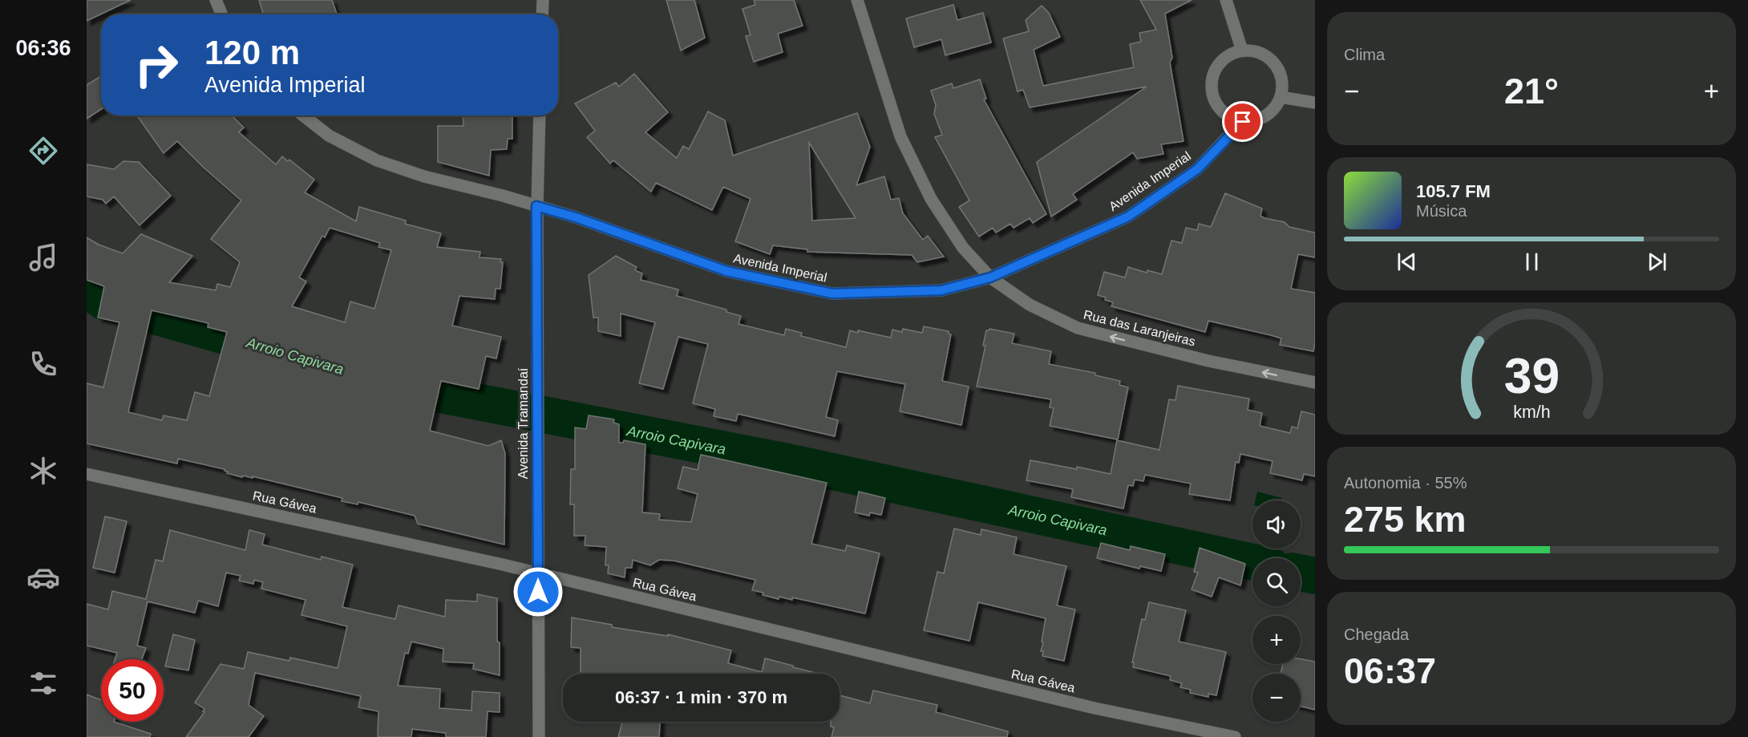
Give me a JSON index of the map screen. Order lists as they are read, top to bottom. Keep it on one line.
{"streets":{"street":["Avenida Imperial","Rua das Laranjeiras","Avenida Tramandaí","Rua Gávea"]},"crossings":[["Avenida Imperial","Rua das Laranjeiras"],["Avenida Imperial","Avenida Tramandaí"],["Avenida Tramandaí","Rua Gávea"]],"one_way":["Rua das Laranjeiras"],"water":["Arroio Capivara"],"page":{"tabs":"06:36","tile":["Clima",["Autonomia · 55%","275 km"],["Chegada","06:37"]],"turn":["120 m","Avenida Imperial"],"heat":["−","21°","+"],"song":["105.7 FM","Música"],"map_buttons":["+","−"],"limit":"50","trip":"06:37 · 1 min · 370 m","gauge":["39","km/h"]}}
